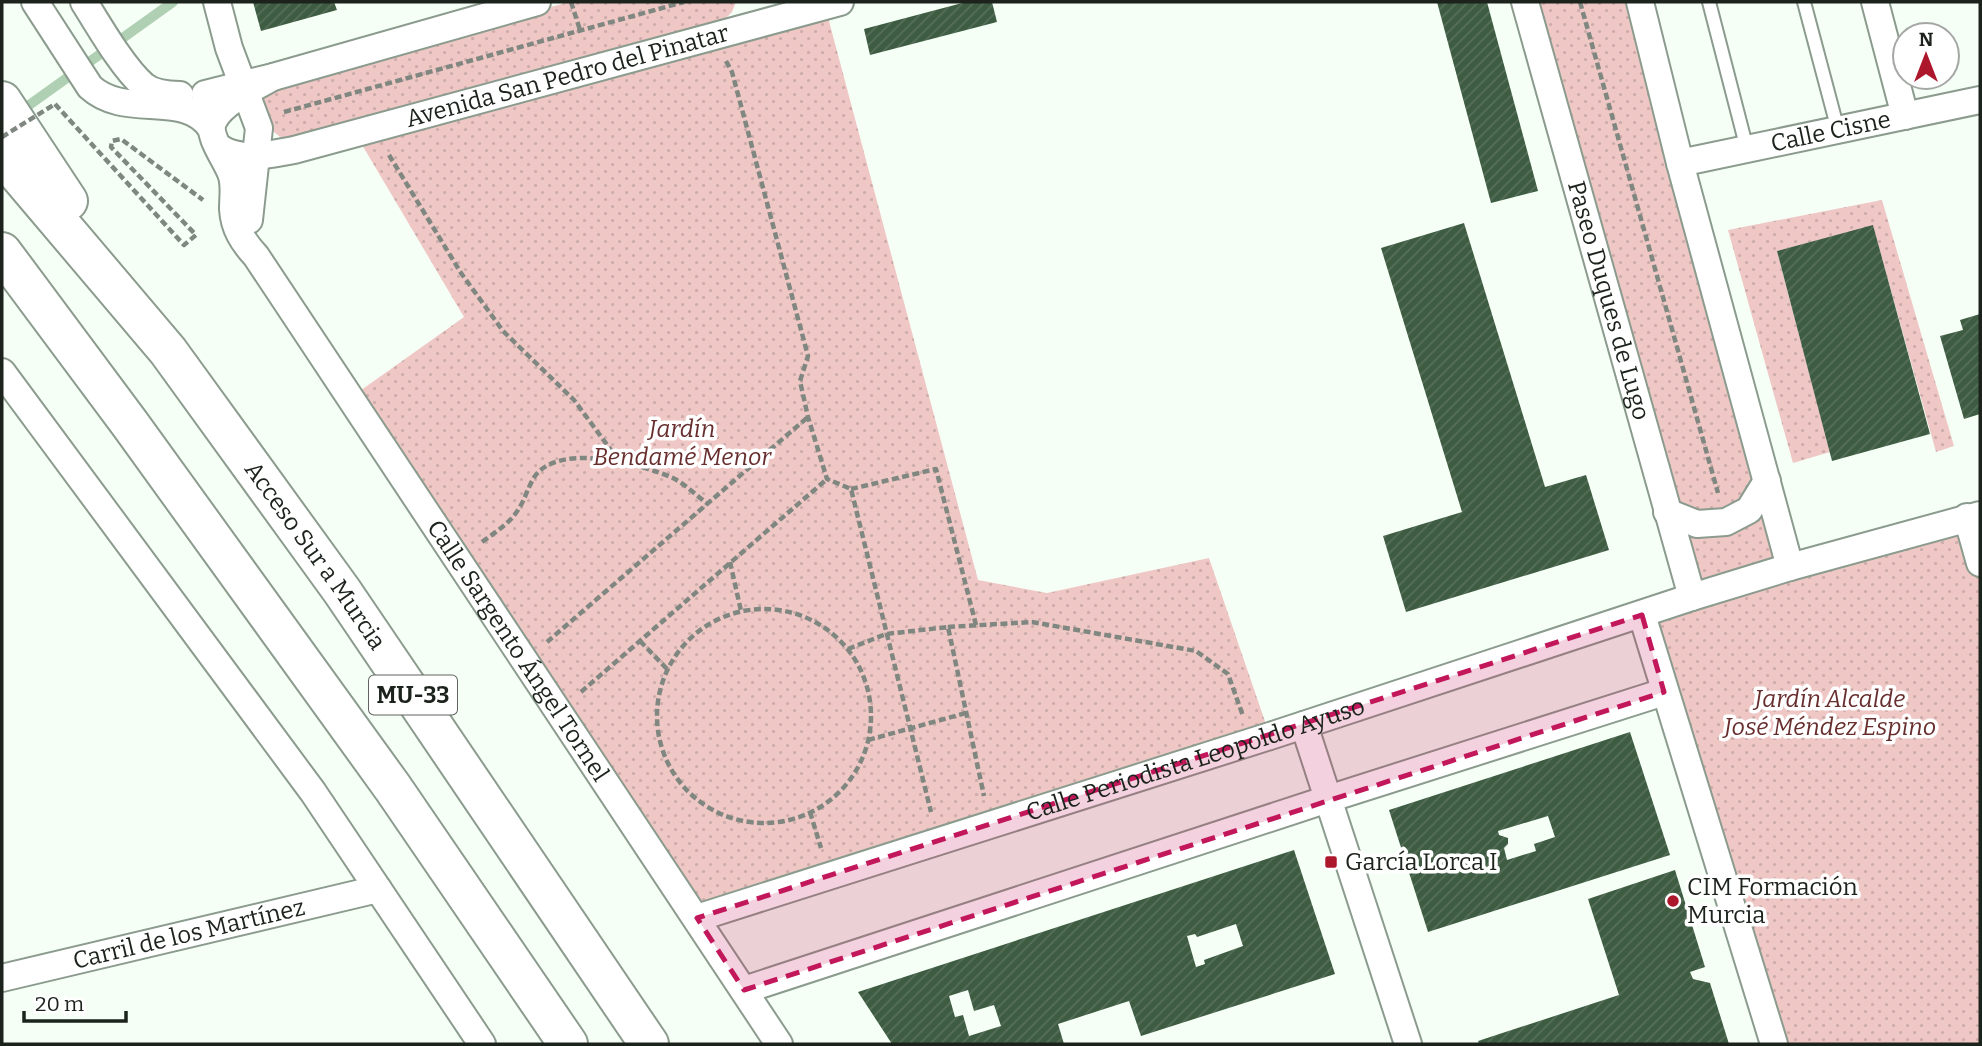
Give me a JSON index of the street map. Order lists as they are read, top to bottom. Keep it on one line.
{"streets":{"highway":["Acceso Sur a Murcia","MU-33"],"street":["Avenida San Pedro del Pinatar","Calle Cisne","Paseo Duques de Lugo","Calle Sargento Ángel Tornel","Calle Periodista Leopoldo Ayuso","Carril de los Martínez"]},"crossings":[["Paseo Duques de Lugo","Calle Periodista Leopoldo Ayuso"],["Calle Sargento Ángel Tornel","Calle Periodista Leopoldo Ayuso"]],"parks":["Jardín Bendamé Menor","Jardín Alcalde José Méndez Espino"],"places":{"transit":["García Lorca I"],"other":["CIM Formación Murcia"]},"scale_bar":"20 m","north":"top"}
